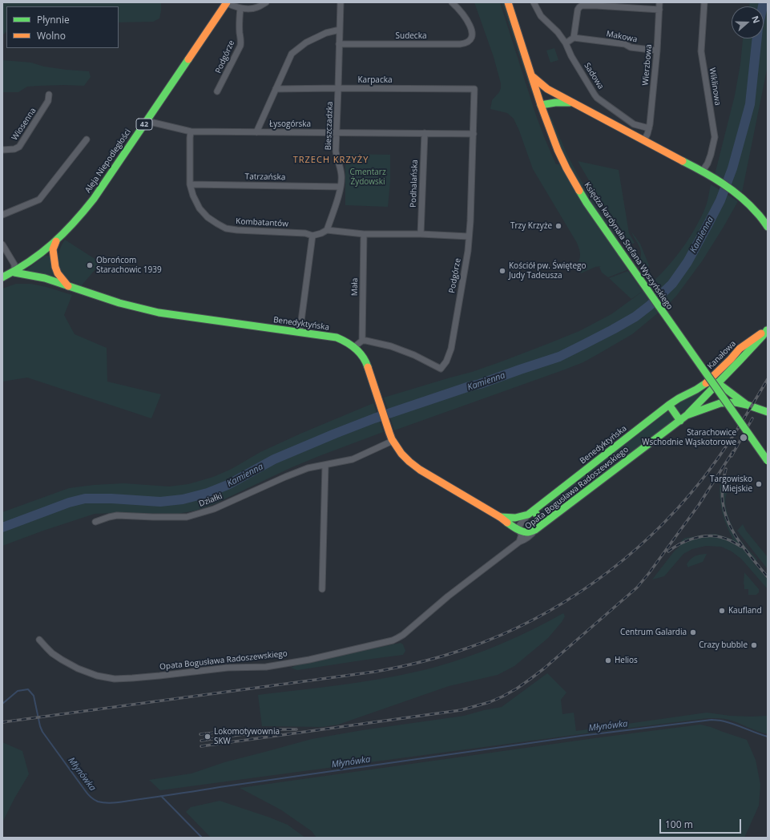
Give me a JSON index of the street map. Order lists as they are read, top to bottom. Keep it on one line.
{"streets":{"street":["Sudecka","Makowa","Podgórze","Wierzbowa","Sadowa","Karpacka","Wiklinowa","Wiosenna","42","Łysogórska","Bieszczadzka","Aleja Niepodległości","Tatrzańska","Podhalańska","Kombatantów","Księdza kardynała Stefana Wyszyńskiego","Mała","Benedyktyńska","Kanałowa","Opata Bogusława Radoszewskiego","Działki"]},"crossings":[["Sudecka","Bieszczadzka"],["Makowa","Wierzbowa"],["Podgórze","Karpacka"],["Podgórze","Łysogórska"],["Podgórze","Mała"],["Wierzbowa","Sadowa"],["Karpacka","Bieszczadzka"],["42","Aleja Niepodległości"],["42","Benedyktyńska"],["Łysogórska","Bieszczadzka"],["Łysogórska","Aleja Niepodległości"],["Łysogórska","Podhalańska"],["Łysogórska","Kombatantów"],["Bieszczadzka","Tatrzańska"],["Aleja Niepodległości","Benedyktyńska"],["Tatrzańska","Kombatantów"],["Benedyktyńska","Kanałowa"],["Benedyktyńska","Opata Bogusława Radoszewskiego"],["Benedyktyńska","Działki"],["Kanałowa","Opata Bogusława Radoszewskiego"]],"districts":["TRZECH KRZYŻY"],"water":["Kamienna","Młynówka"],"parks":["Cmentarz Żydowski"],"places":["Trzy Krzyże","Obrońcom Starachowic 1939","Kościół pw. Świętego Judy Tadeusza","Starachowice Wschodnie Wąskotorowe","Targowisko Miejskie","Kaufland","Centrum Galardia","Crazy bubble","Helios","Lokomotywownia SKW"],"legend":["Płynnie","Wolno"],"scale_bar":"100 m","north":"right"}
